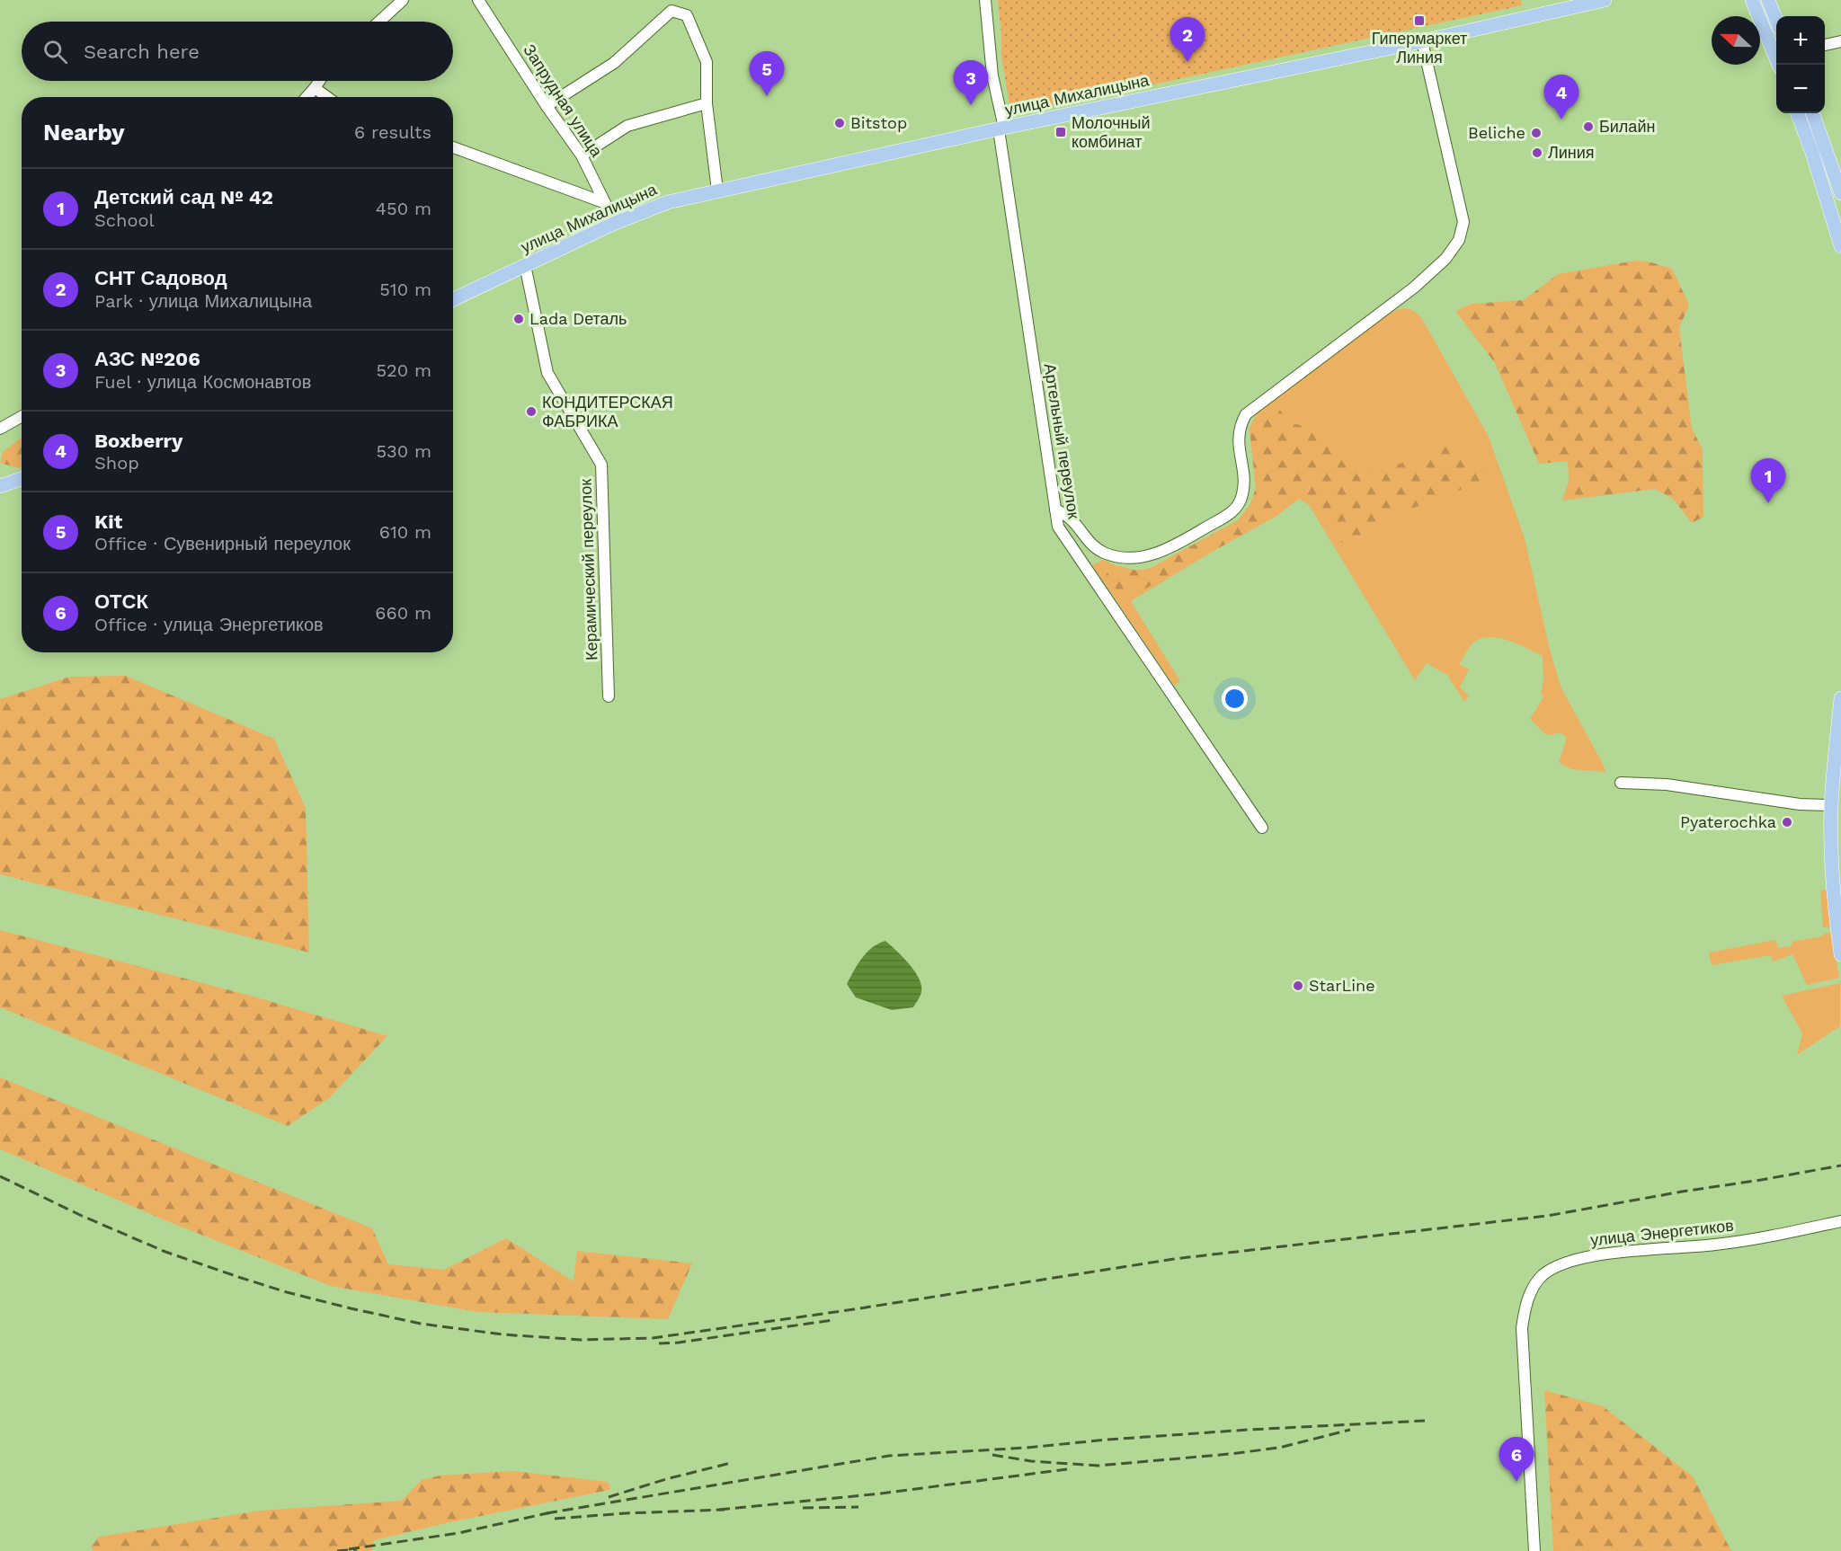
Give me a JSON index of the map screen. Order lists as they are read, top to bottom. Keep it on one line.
{"streets":{"main road":["улица Михалицына"],"street":["Запрудная улица","Артельный переулок","Керамический переулок","улица Энергетиков"]},"crossings":[["улица Михалицына","Запрудная улица"],["улица Михалицына","Артельный переулок"],["улица Михалицына","Керамический переулок"]],"places":{"transit":["Гипермаркет Линия","Молочный комбинат"],"other":["Bitstop","Билайн","Beliche","Линия","Lada Dеталь","КОНДИТЕРСКАЯ ФАБРИКА","Pyaterochka","StarLine"]},"north":"left","page":{"map_buttons":["+","−"],"pins":["2","5","3","4","1","6"],"search":"Search here","heading":["Nearby","6 results"],"list":[{"mark":"1","name":"Детский сад № 42","note":"School","value":"450 m"},{"mark":"2","name":"СНТ Садовод","note":"Park · улица Михалицына","value":"510 m"},{"mark":"3","name":"АЗС №206","note":"Fuel · улица Космонавтов","value":"520 m"},{"mark":"4","name":"Boxberry","note":"Shop","value":"530 m"},{"mark":"5","name":"Kit","note":"Office · Сувенирный переулок","value":"610 m"},{"mark":"6","name":"ОТСК","note":"Office · улица Энергетиков","value":"660 m"}]}}
